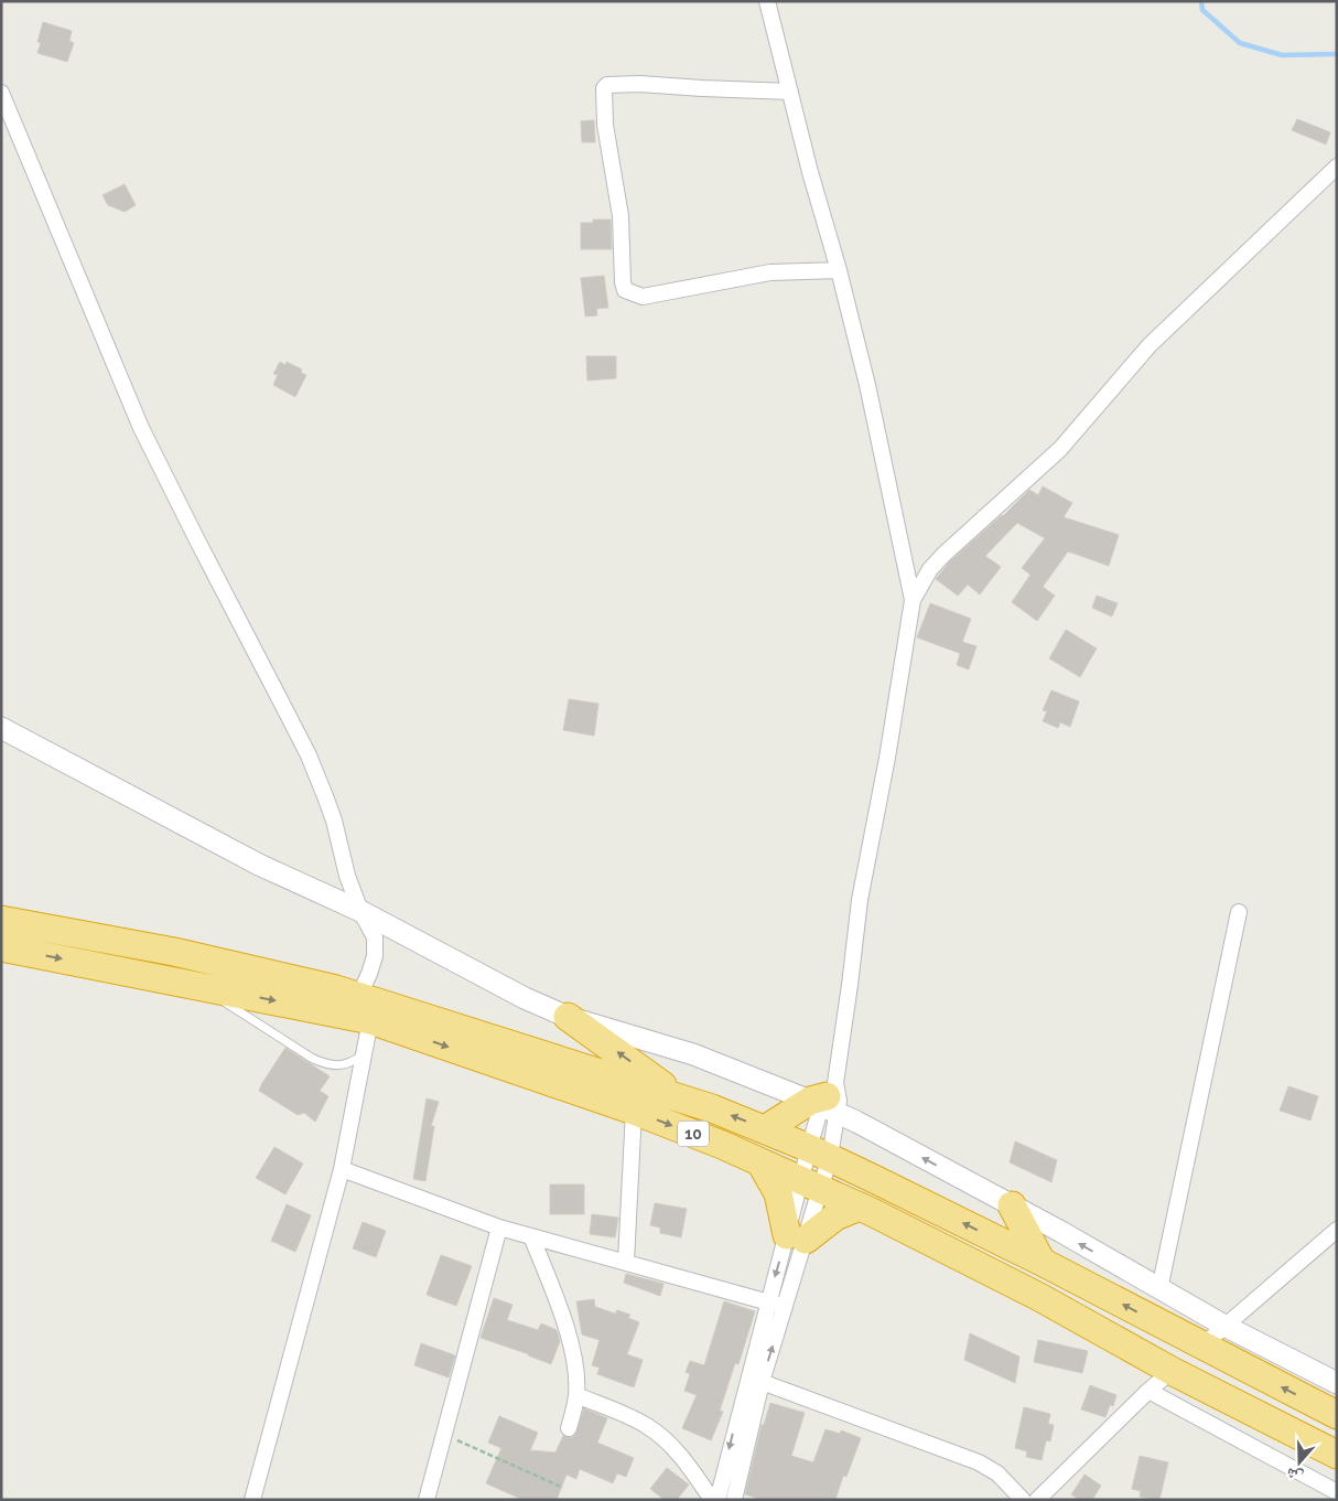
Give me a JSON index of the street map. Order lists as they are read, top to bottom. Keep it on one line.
{"streets":{"highway":["10"]},"north":"bottom"}
